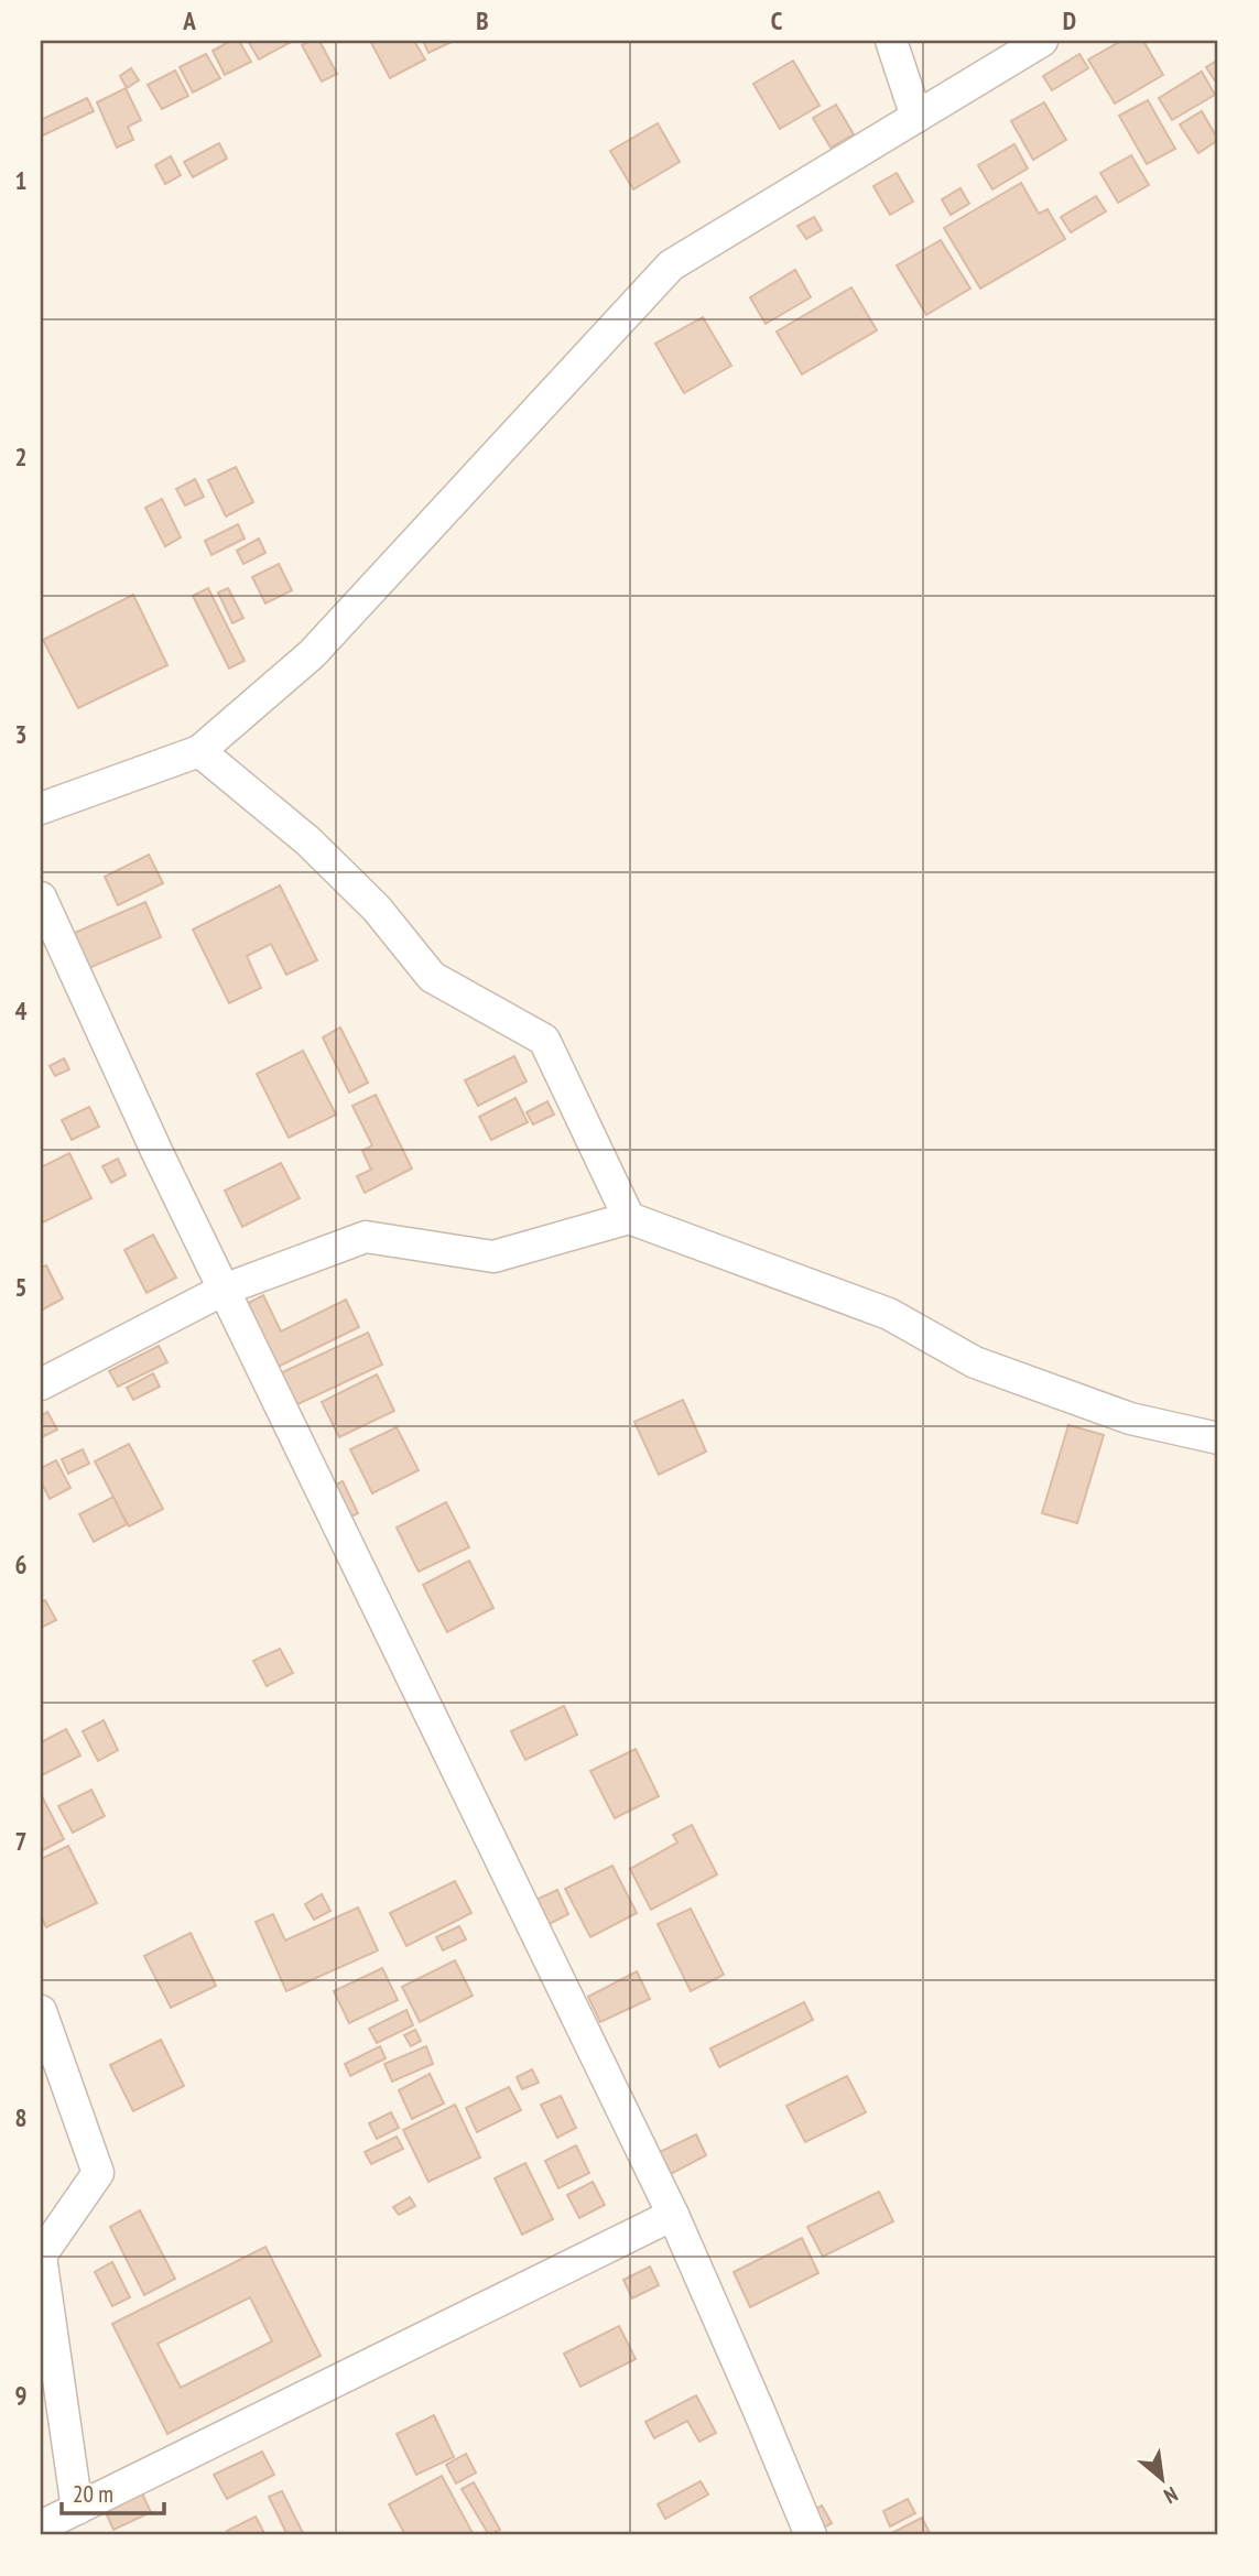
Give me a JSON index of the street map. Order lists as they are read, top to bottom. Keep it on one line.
{"scale_bar":"20 m","north":"bottom right","grid":{"columns":["A","B","C","D"],"rows":["1","2","3","4","5","6","7","8","9"]}}
